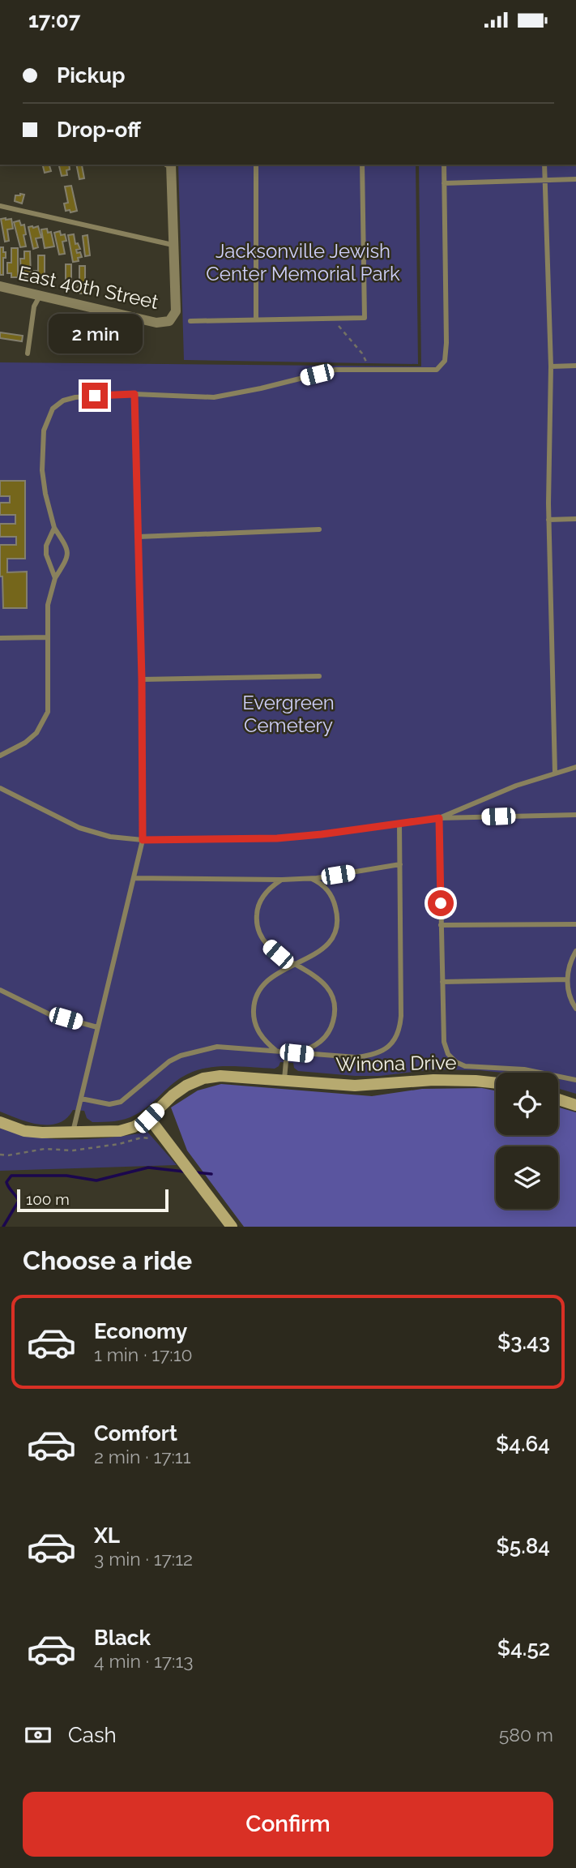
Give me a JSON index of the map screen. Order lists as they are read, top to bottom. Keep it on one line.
{"streets":{"street":["East 40th Street","Winona Drive"]},"parks":["Jacksonville Jewish Center Memorial Park","Evergreen Cemetery"],"scale_bar":"100 m","page":{"status":"17:07","banner":["Pickup","Drop-off"],"bubble":"2 min","scale":"100 m","heading":"Choose a ride","list":[{"name":"Economy","note":"1 min · 17:10","value":"$3.43"},{"name":"Comfort","note":"2 min · 17:11","value":"$4.64"},{"name":"XL","note":"3 min · 17:12","value":"$5.84"},{"name":"Black","note":"4 min · 17:13","value":"$4.52"}],"pay":["Cash","580 m"],"buttons":"Confirm"}}
